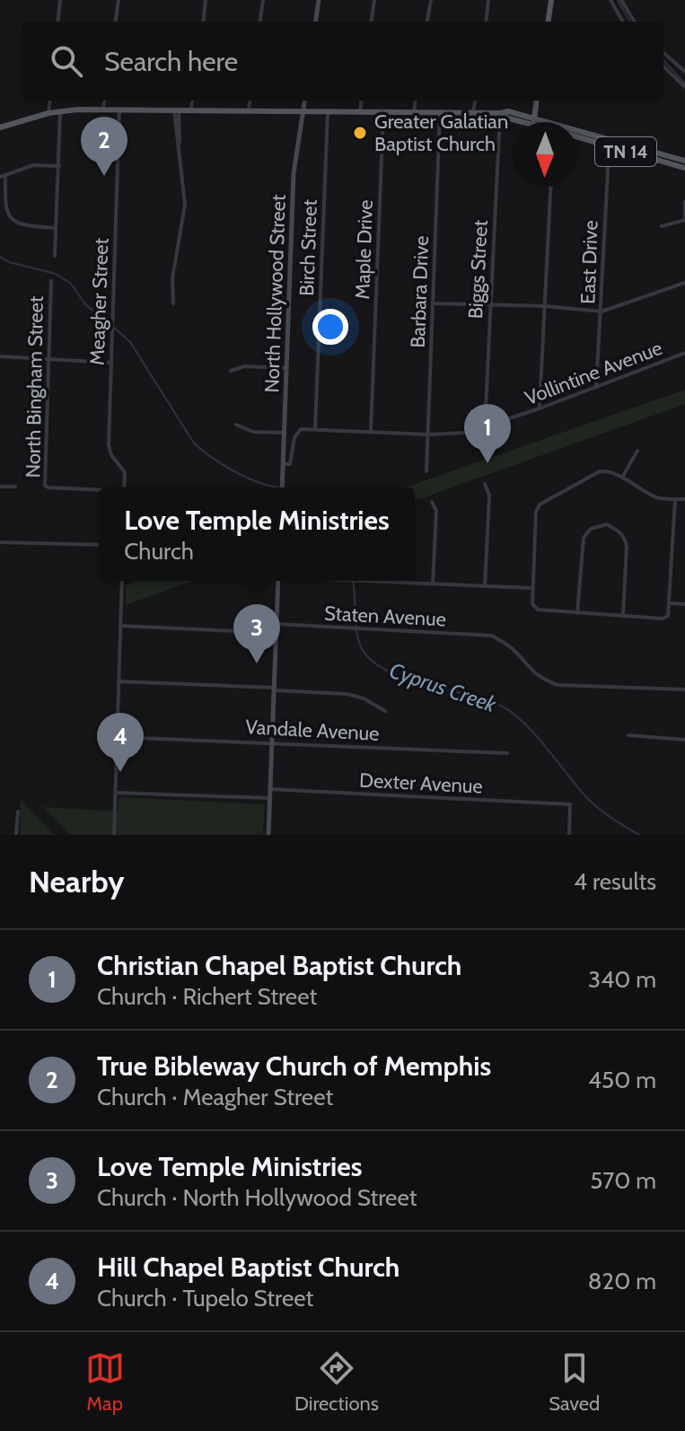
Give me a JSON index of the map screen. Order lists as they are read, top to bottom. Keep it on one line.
{"streets":{"main road":["TN 14","North Hollywood Street"],"street":["Birch Street","Maple Drive","East Drive","Biggs Street","Barbara Drive","Meagher Street","Vollintine Avenue","North Bingham Street","Staten Avenue","Vandale Avenue","Dexter Avenue"]},"crossings":[["TN 14","Birch Street"],["TN 14","Maple Drive"],["TN 14","East Drive"],["TN 14","Biggs Street"],["TN 14","Barbara Drive"],["TN 14","North Hollywood Street"],["TN 14","Meagher Street"],["Birch Street","Vollintine Avenue"],["Maple Drive","Vollintine Avenue"],["East Drive","Vollintine Avenue"],["Biggs Street","Vollintine Avenue"],["Barbara Drive","Vollintine Avenue"]],"water":["Cyprus Creek"],"places":["Greater Galatian Baptist Church"],"north":"bottom","page":{"search":"Search here","pins":["2","1","3","4"],"popup":["Love Temple Ministries","Church"],"heading":["Nearby","4 results"],"list":[{"mark":"1","name":"Christian Chapel Baptist Church","note":"Church · Richert Street","value":"340 m"},{"mark":"2","name":"True Bibleway Church of Memphis","note":"Church · Meagher Street","value":"450 m"},{"mark":"3","name":"Love Temple Ministries","note":"Church · North Hollywood Street","value":"570 m"},{"mark":"4","name":"Hill Chapel Baptist Church","note":"Church · Tupelo Street","value":"820 m"}],"nav":["Map","Directions","Saved"]}}
